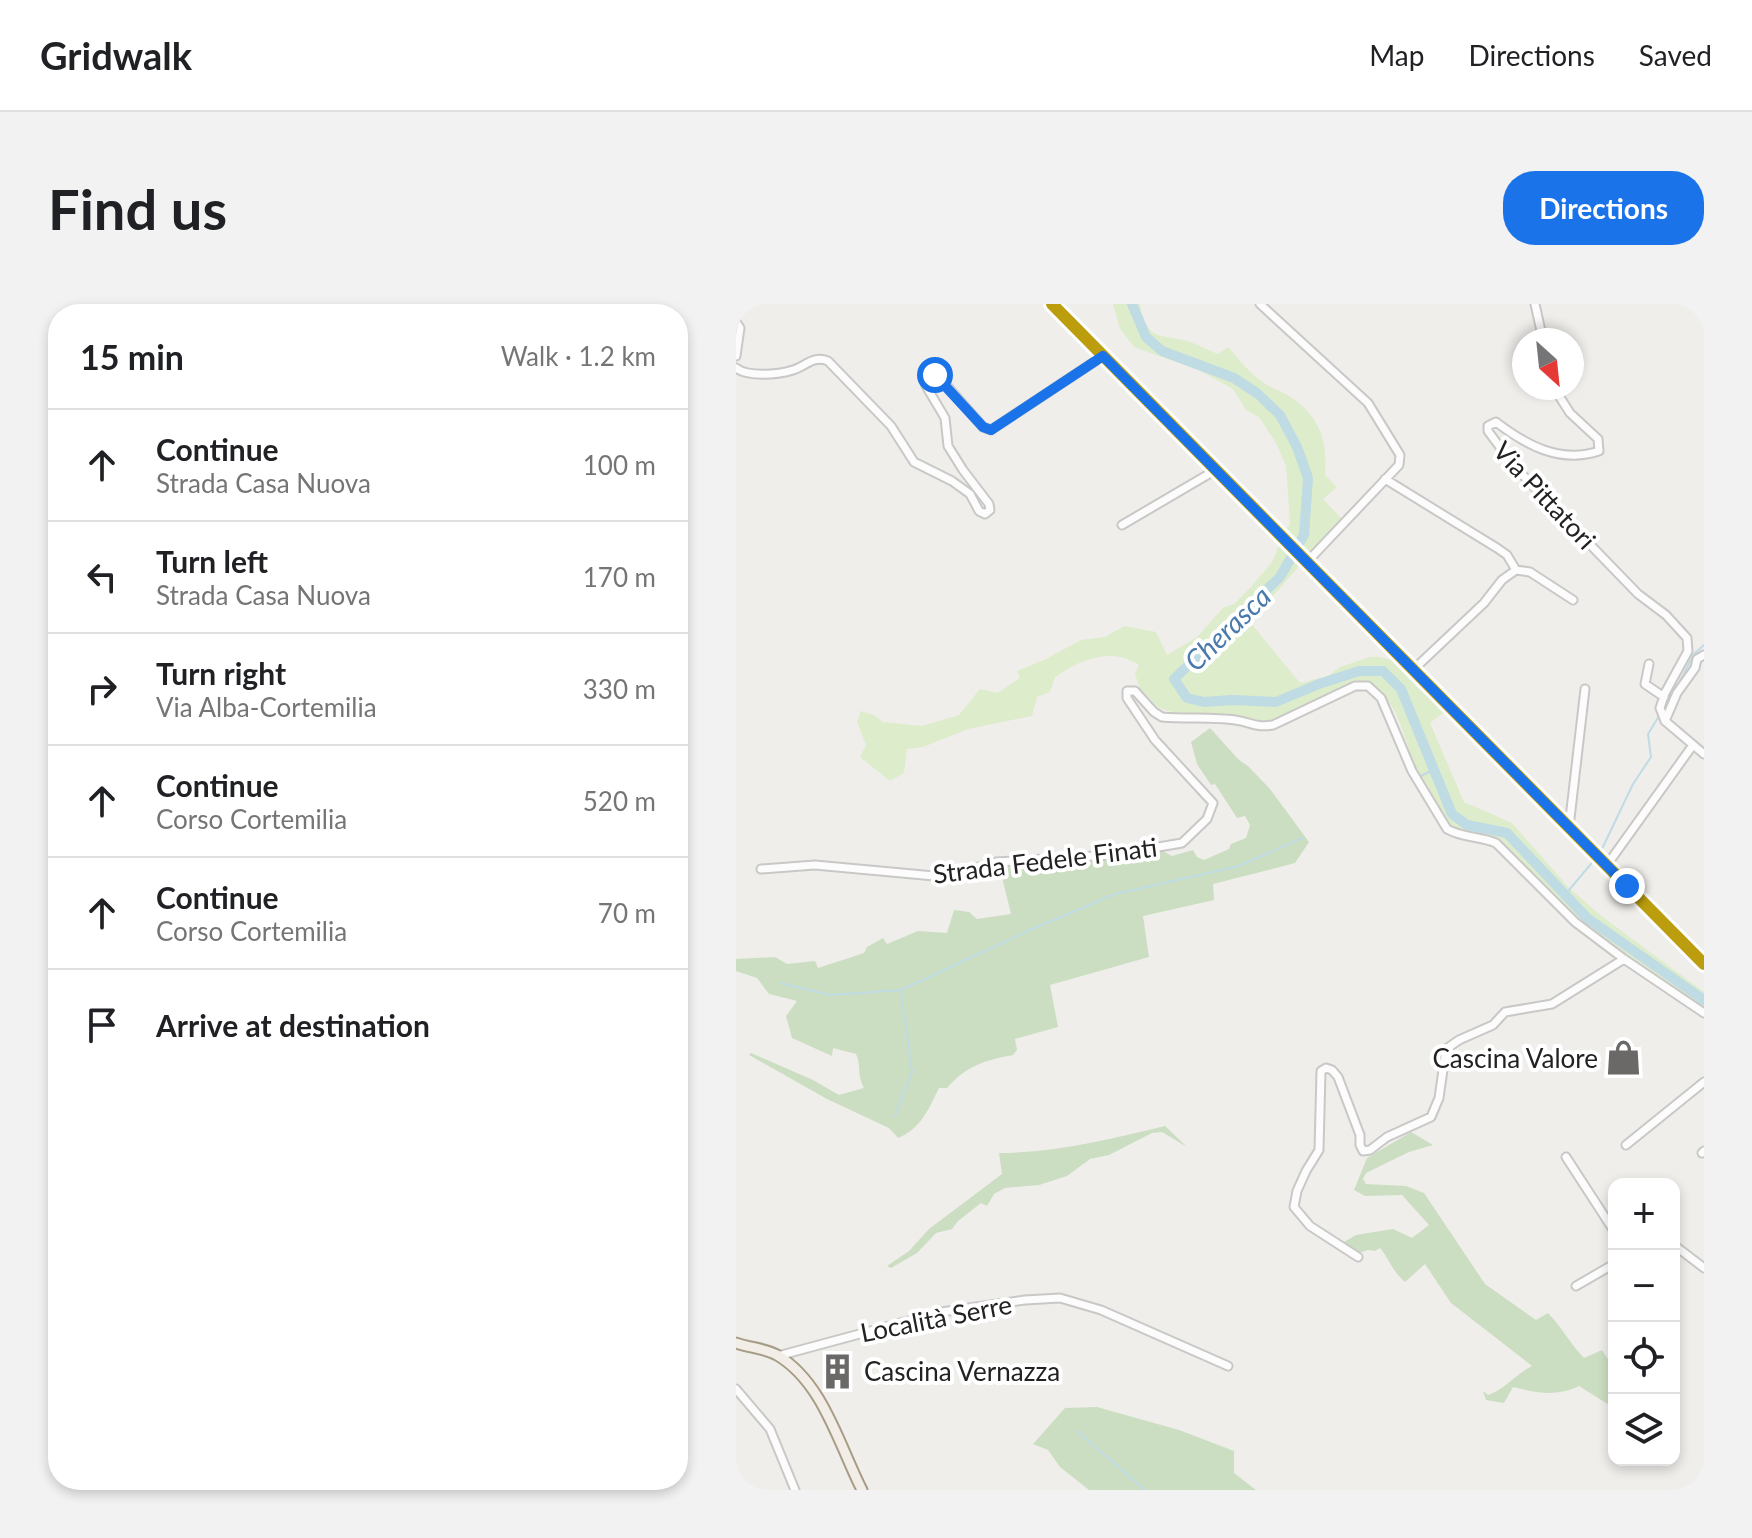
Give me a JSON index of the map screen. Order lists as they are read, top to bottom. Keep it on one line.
{"streets":{"street":["Via Pittatori","Strada Fedele Finati","Località Serre"]},"water":["Cherasca"],"places":{"shop":["Cascina Valore"],"building":["Cascina Vernazza"]},"north":"bottom right","page":{"header":"Gridwalk","nav":["Map","Directions","Saved"],"buttons":"Directions","title":"Find us","heading":["15 min","Walk · 1.2 km"],"list":[["Continue","Strada Casa Nuova","100 m"],["Turn left","Strada Casa Nuova","170 m"],["Turn right","Via Alba-Cortemilia","330 m"],["Continue","Corso Cortemilia","520 m"],["Continue","Corso Cortemilia","70 m"],"Arrive at destination"],"map_buttons":["+","−"]}}
